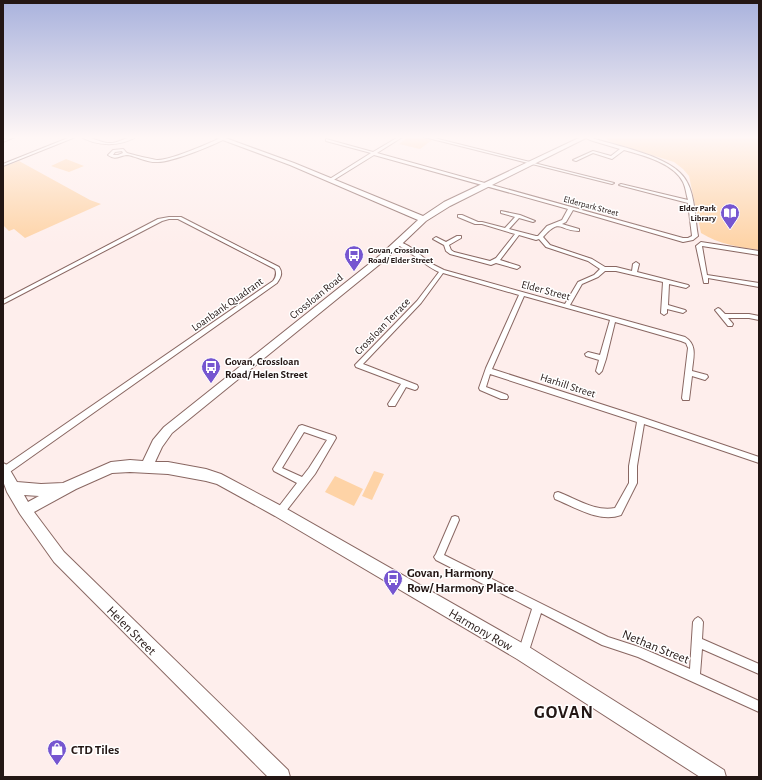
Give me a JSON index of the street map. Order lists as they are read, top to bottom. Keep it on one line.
{"streets":{"street":["Elderpark Street","Elder Street","Crossloan Road","Loanbank Quadrant","Crossloan Terrace","Harhill Street","Harmony Row","Helen Street","Nethan Street"]},"crossings":[["Elderpark Street","Crossloan Road"],["Elder Street","Crossloan Road"],["Elder Street","Crossloan Terrace"],["Crossloan Road","Harmony Row"],["Loanbank Quadrant","Helen Street"]],"districts":["GOVAN"],"places":{"library":["Elder Park Library"],"bus stop":["Govan, Crossloan Road/ Elder Street","Govan, Crossloan Road/ Helen Street","Govan, Harmony Row/ Harmony Place"],"shop":["CTD Tiles"]}}
